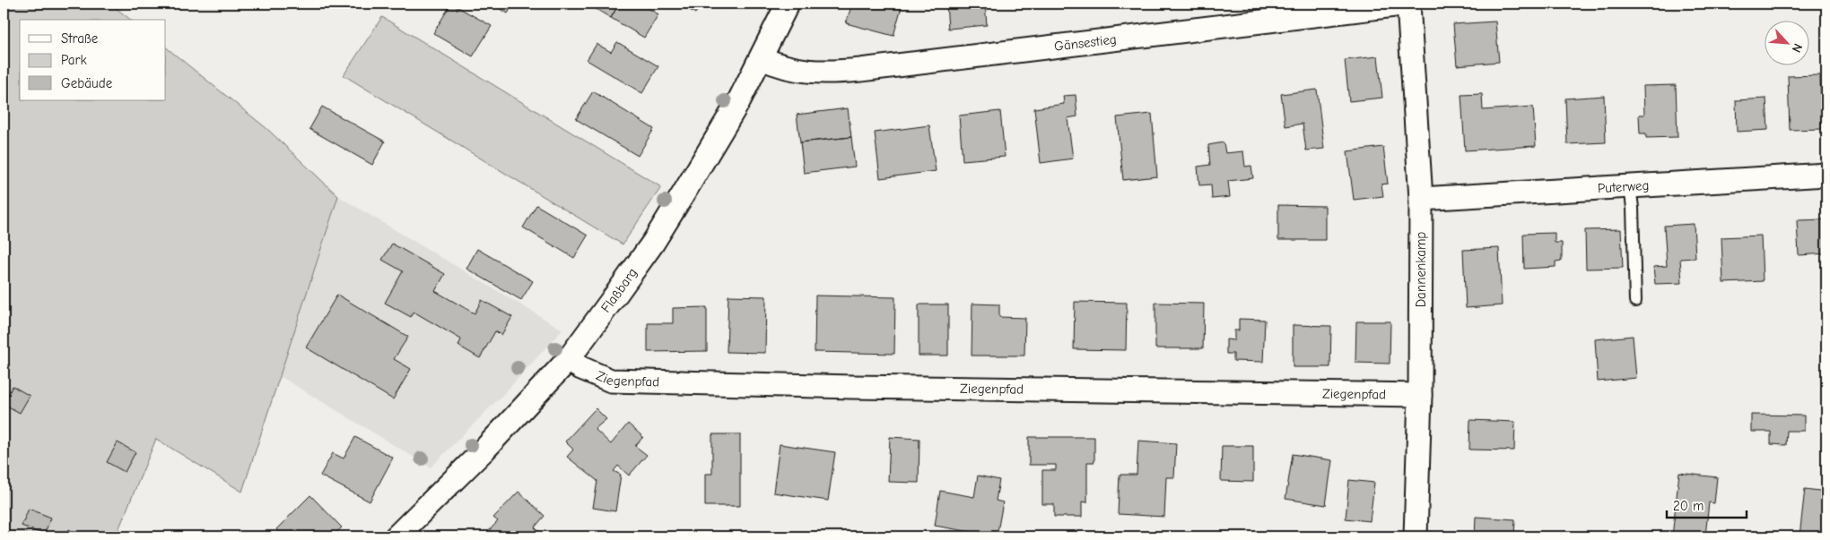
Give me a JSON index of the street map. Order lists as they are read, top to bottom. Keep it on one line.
{"streets":{"street":["Gänsestieg","Puterweg","Dannenkamp","Flaßbarg","Ziegenpfad"]},"crossings":[["Gänsestieg","Dannenkamp"],["Gänsestieg","Flaßbarg"],["Puterweg","Dannenkamp"],["Dannenkamp","Ziegenpfad"],["Flaßbarg","Ziegenpfad"]],"legend":["Straße","Park","Gebäude"],"scale_bar":"20 m","north":"bottom right"}
